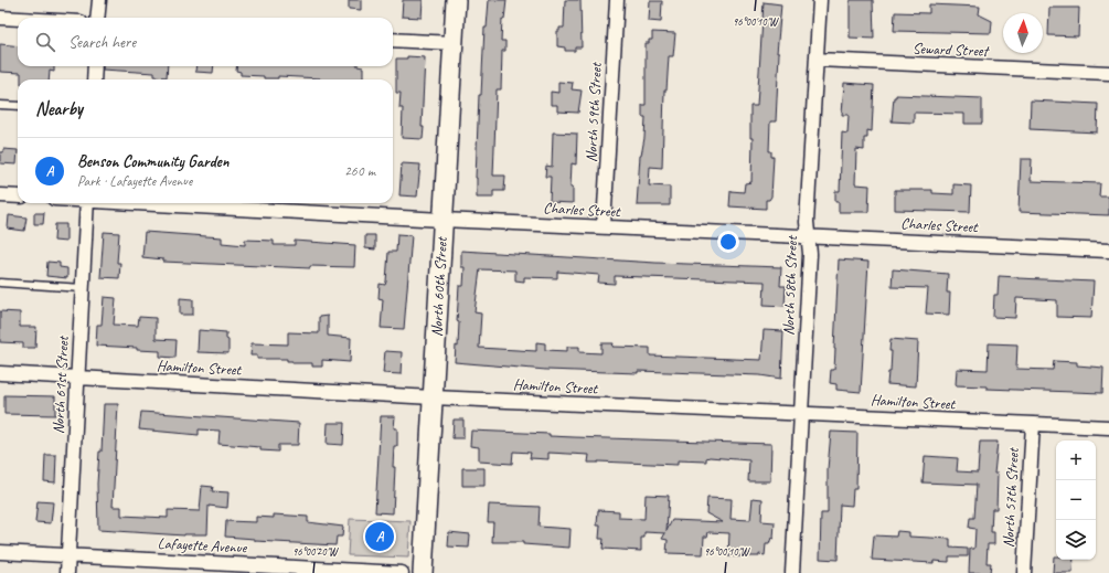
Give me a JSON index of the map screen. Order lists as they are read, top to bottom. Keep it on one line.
{"streets":{"street":["Seward Street","North 59th Street","Charles Street","North 58th Street","North 60th Street","Hamilton Street","North 61st Street","North 57th Street","Lafayette Avenue"]},"crossings":[["Seward Street","North 58th Street"],["North 59th Street","Charles Street"],["Charles Street","North 58th Street"],["Charles Street","North 60th Street"],["North 58th Street","Hamilton Street"],["North 60th Street","Hamilton Street"],["Hamilton Street","North 61st Street"],["Hamilton Street","North 57th Street"],["North 61st Street","Lafayette Avenue"]],"north":"top","page":{"search":"Search here","heading":"Nearby","list":[{"mark":"A","name":"Benson Community Garden","note":"Park · Lafayette Avenue","value":"260 m"}],"map_buttons":["+","−"],"pins":"A"},"coordinates":["96°00'10\"W","96°00'20\"W"]}
